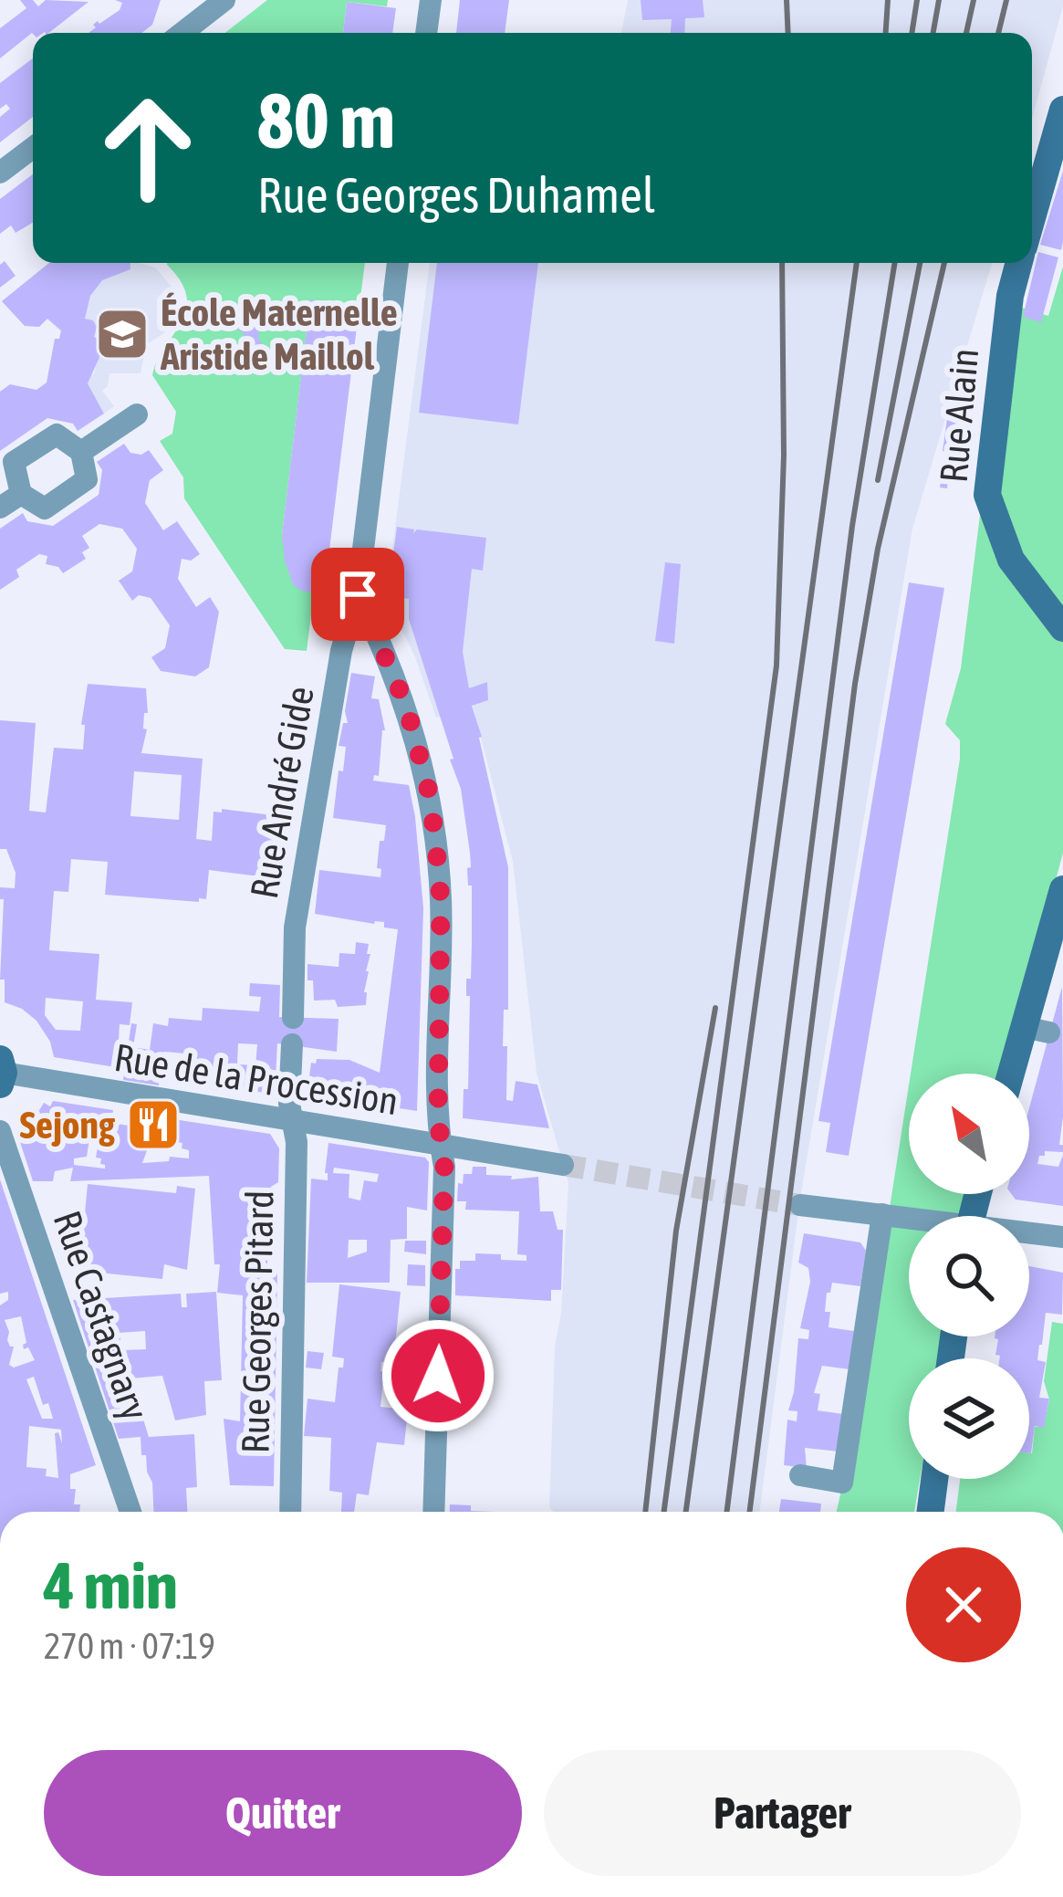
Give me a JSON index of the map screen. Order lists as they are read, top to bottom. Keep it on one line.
{"streets":{"main road":["Rue Alain"],"street":["Rue André Gide","Rue de la Procession","Rue Castagnary","Rue Georges Pitard"]},"crossings":[["Rue de la Procession","Rue Georges Pitard"]],"places":{"school or university":["École Maternelle Aristide Maillol"],"restaurant":["Sejong"]},"north":"top left","page":{"turn":["80 m","Rue Georges Duhamel"],"heading":["4 min","270 m · 07:19"],"buttons":["Quitter","Partager"]}}
